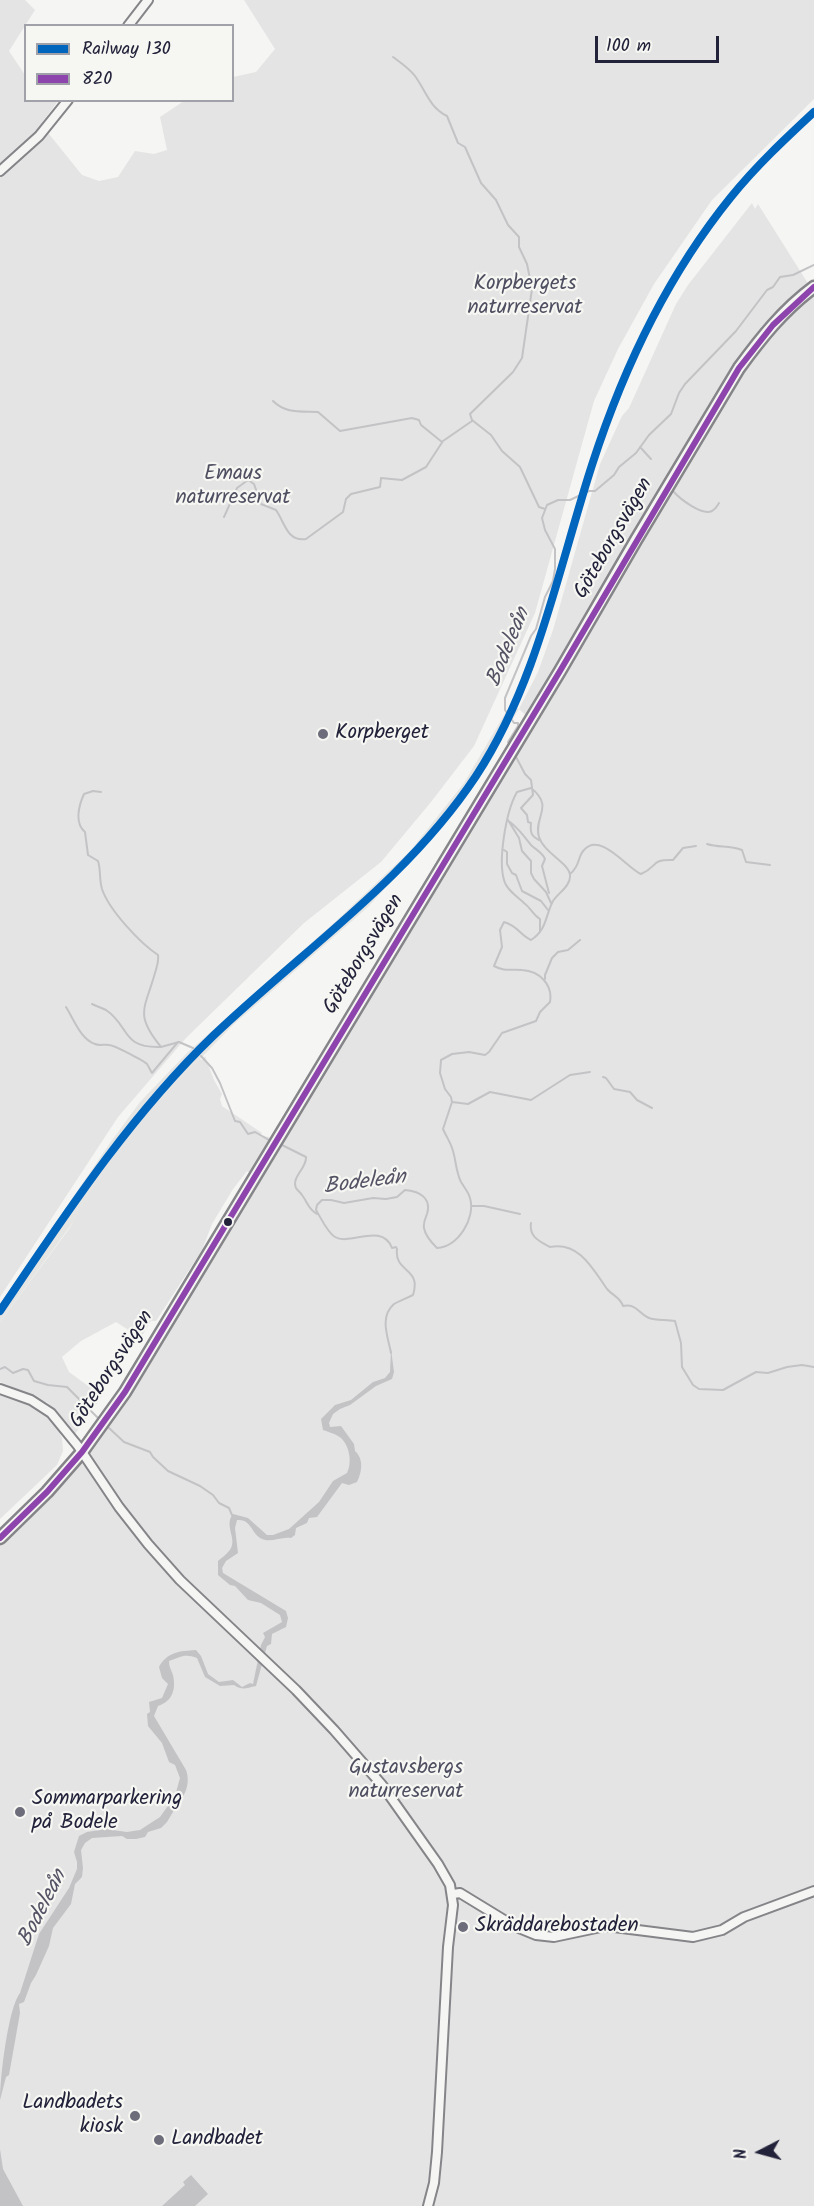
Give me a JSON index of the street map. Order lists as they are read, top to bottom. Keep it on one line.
{"streets":{"street":["Göteborgsvägen"]},"water":["Bodeleån"],"parks":["Korpbergets naturreservat","Emaus naturreservat","Gustavsbergs naturreservat"],"places":["Korpberget","Sommarparkering på Bodele","Skräddarebostaden","Landbadets kiosk","Landbadet"],"lines":["rail line 130","transit line 820"],"legend":["Railway 130","820"],"scale_bar":"100 m","north":"left"}
